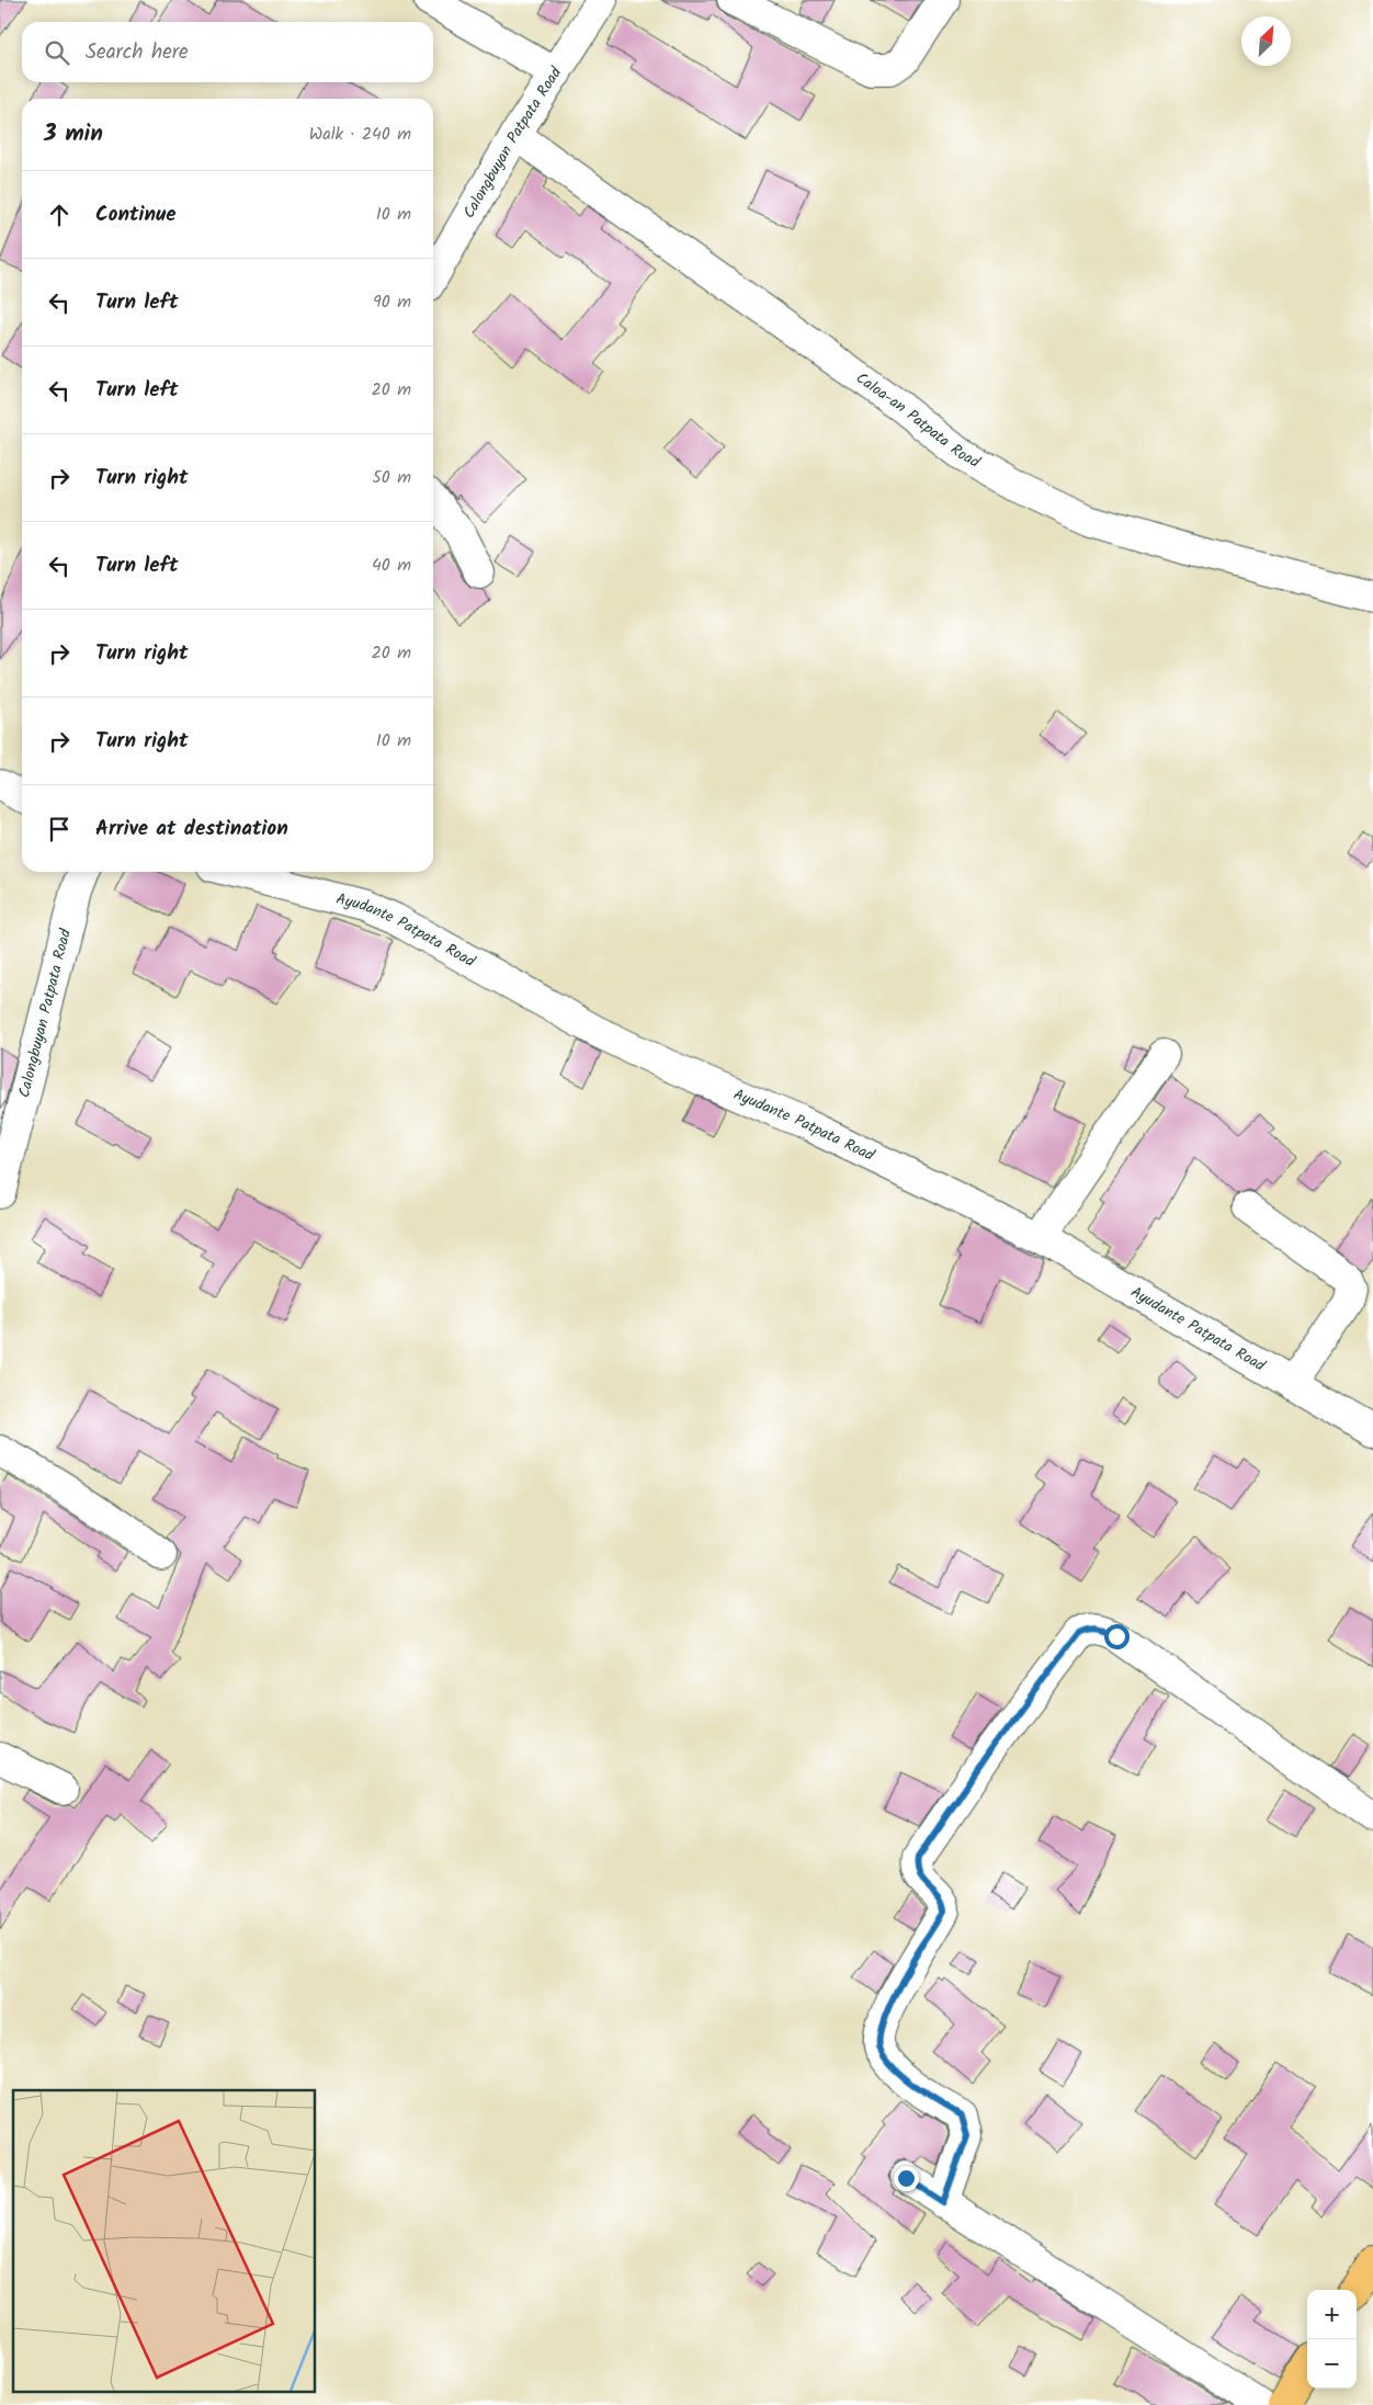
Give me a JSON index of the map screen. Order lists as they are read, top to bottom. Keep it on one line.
{"streets":{"street":["Calongbuyan Patpata Road","Caloa-an Patpata Road","Ayudante Patpata Road"]},"crossings":[["Calongbuyan Patpata Road","Caloa-an Patpata Road"]],"north":"top right","page":{"search":"Search here","heading":["3 min","Walk · 240 m"],"list":[["Continue","10 m"],["Turn left","90 m"],["Turn left","20 m"],["Turn right","50 m"],["Turn left","40 m"],["Turn right","20 m"],["Turn right","10 m"],"Arrive at destination"],"map_buttons":["+","−"]}}
